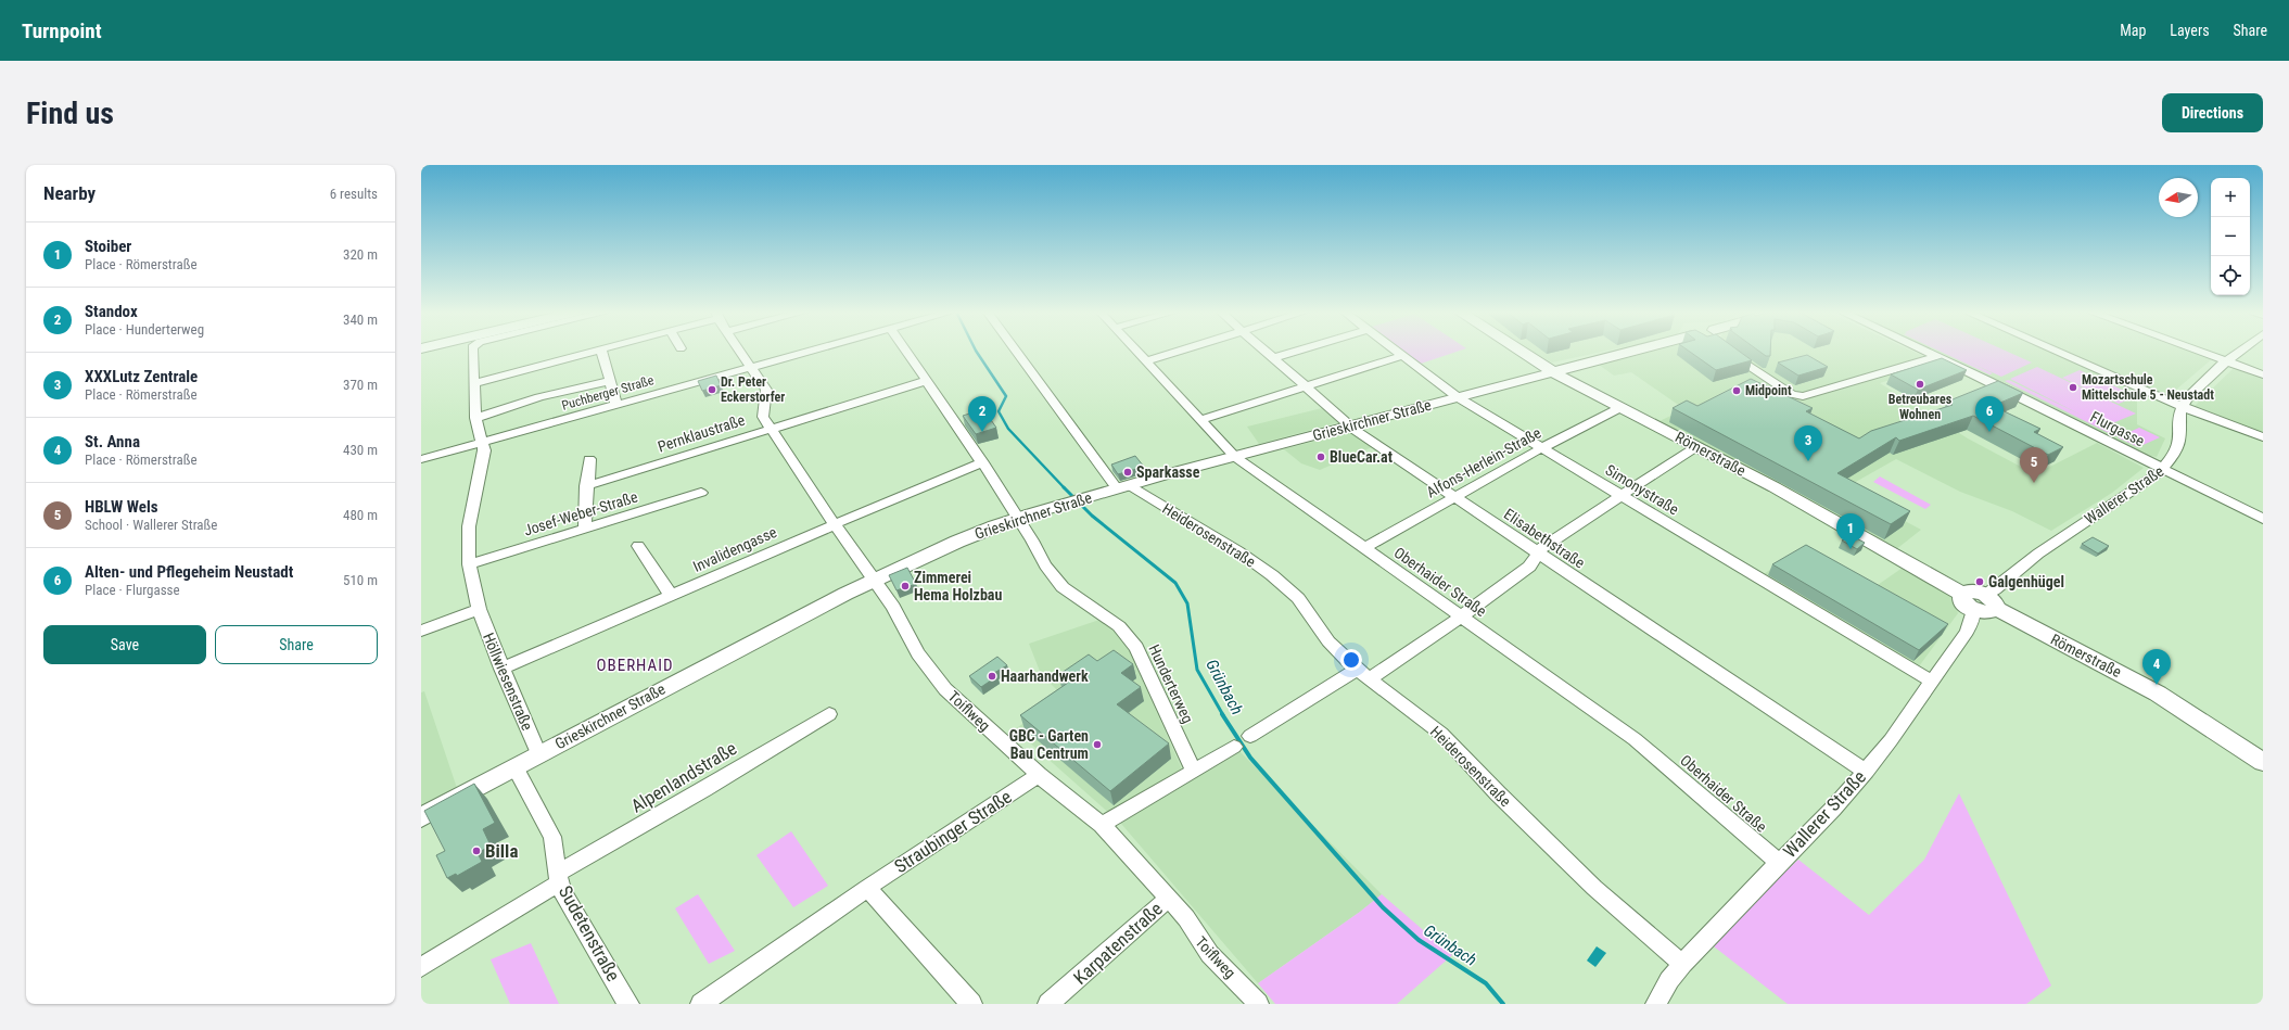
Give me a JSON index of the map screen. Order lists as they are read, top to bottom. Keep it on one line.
{"streets":{"main road":["Grieskirchner Straße","Römerstraße"],"street":["Puchberger Straße","Flurgasse","Pernklaustraße","Alfons-Herlein-Straße","Simonystraße","Wallerer Straße","Josef-Weber-Straße","Heiderosenstraße","Elisabethstraße","Invalidengasse","Oberhaider Straße","Höllwiesenstraße","Hunderterweg","Toiflweg","Alpenlandstraße","Straubinger Straße","Sudetenstraße","Karpatenstraße"]},"crossings":[["Puchberger Straße","Höllwiesenstraße"],["Puchberger Straße","Toiflweg"],["Grieskirchner Straße","Römerstraße"],["Grieskirchner Straße","Simonystraße"],["Grieskirchner Straße","Heiderosenstraße"],["Grieskirchner Straße","Elisabethstraße"],["Grieskirchner Straße","Oberhaider Straße"],["Grieskirchner Straße","Höllwiesenstraße"],["Grieskirchner Straße","Hunderterweg"],["Grieskirchner Straße","Toiflweg"],["Grieskirchner Straße","Sudetenstraße"],["Flurgasse","Wallerer Straße"],["Pernklaustraße","Hunderterweg"],["Pernklaustraße","Toiflweg"],["Römerstraße","Alfons-Herlein-Straße"],["Römerstraße","Wallerer Straße"],["Alfons-Herlein-Straße","Simonystraße"],["Alfons-Herlein-Straße","Elisabethstraße"],["Alfons-Herlein-Straße","Oberhaider Straße"],["Simonystraße","Wallerer Straße"],["Wallerer Straße","Heiderosenstraße"],["Wallerer Straße","Elisabethstraße"],["Wallerer Straße","Oberhaider Straße"],["Josef-Weber-Straße","Höllwiesenstraße"],["Invalidengasse","Höllwiesenstraße"],["Invalidengasse","Hunderterweg"],["Invalidengasse","Toiflweg"],["Toiflweg","Straubinger Straße"],["Toiflweg","Karpatenstraße"],["Alpenlandstraße","Sudetenstraße"]],"districts":["OBERHAID"],"water":["Grünbach"],"places":["Betreubares Wohnen","Mozartschule Mittelschule 5 - Neustadt","Dr. Peter Eckerstorfer","Midpoint","BlueCar.at","Sparkasse","Galgenhügel","Zimmerei Hema Holzbau","Haarhandwerk","GBC - Garten Bau Centrum","Billa"],"north":"left","page":{"header":"Turnpoint","nav":["Map","Layers","Share"],"buttons":["Directions",["Save","Share"]],"title":"Find us","heading":["Nearby","6 results"],"map_buttons":["+","−"],"list":[{"mark":"1","name":"Stoiber","note":"Place · Römerstraße","value":"320 m"},{"mark":"2","name":"Standox","note":"Place · Hunderterweg","value":"340 m"},{"mark":"3","name":"XXXLutz Zentrale","note":"Place · Römerstraße","value":"370 m"},{"mark":"4","name":"St. Anna","note":"Place · Römerstraße","value":"430 m"},{"mark":"5","name":"HBLW Wels","note":"School · Wallerer Straße","value":"480 m"},{"mark":"6","name":"Alten- und Pflegeheim Neustadt","note":"Place · Flurgasse","value":"510 m"}],"pins":["2","6","3","5","1","4"]}}
